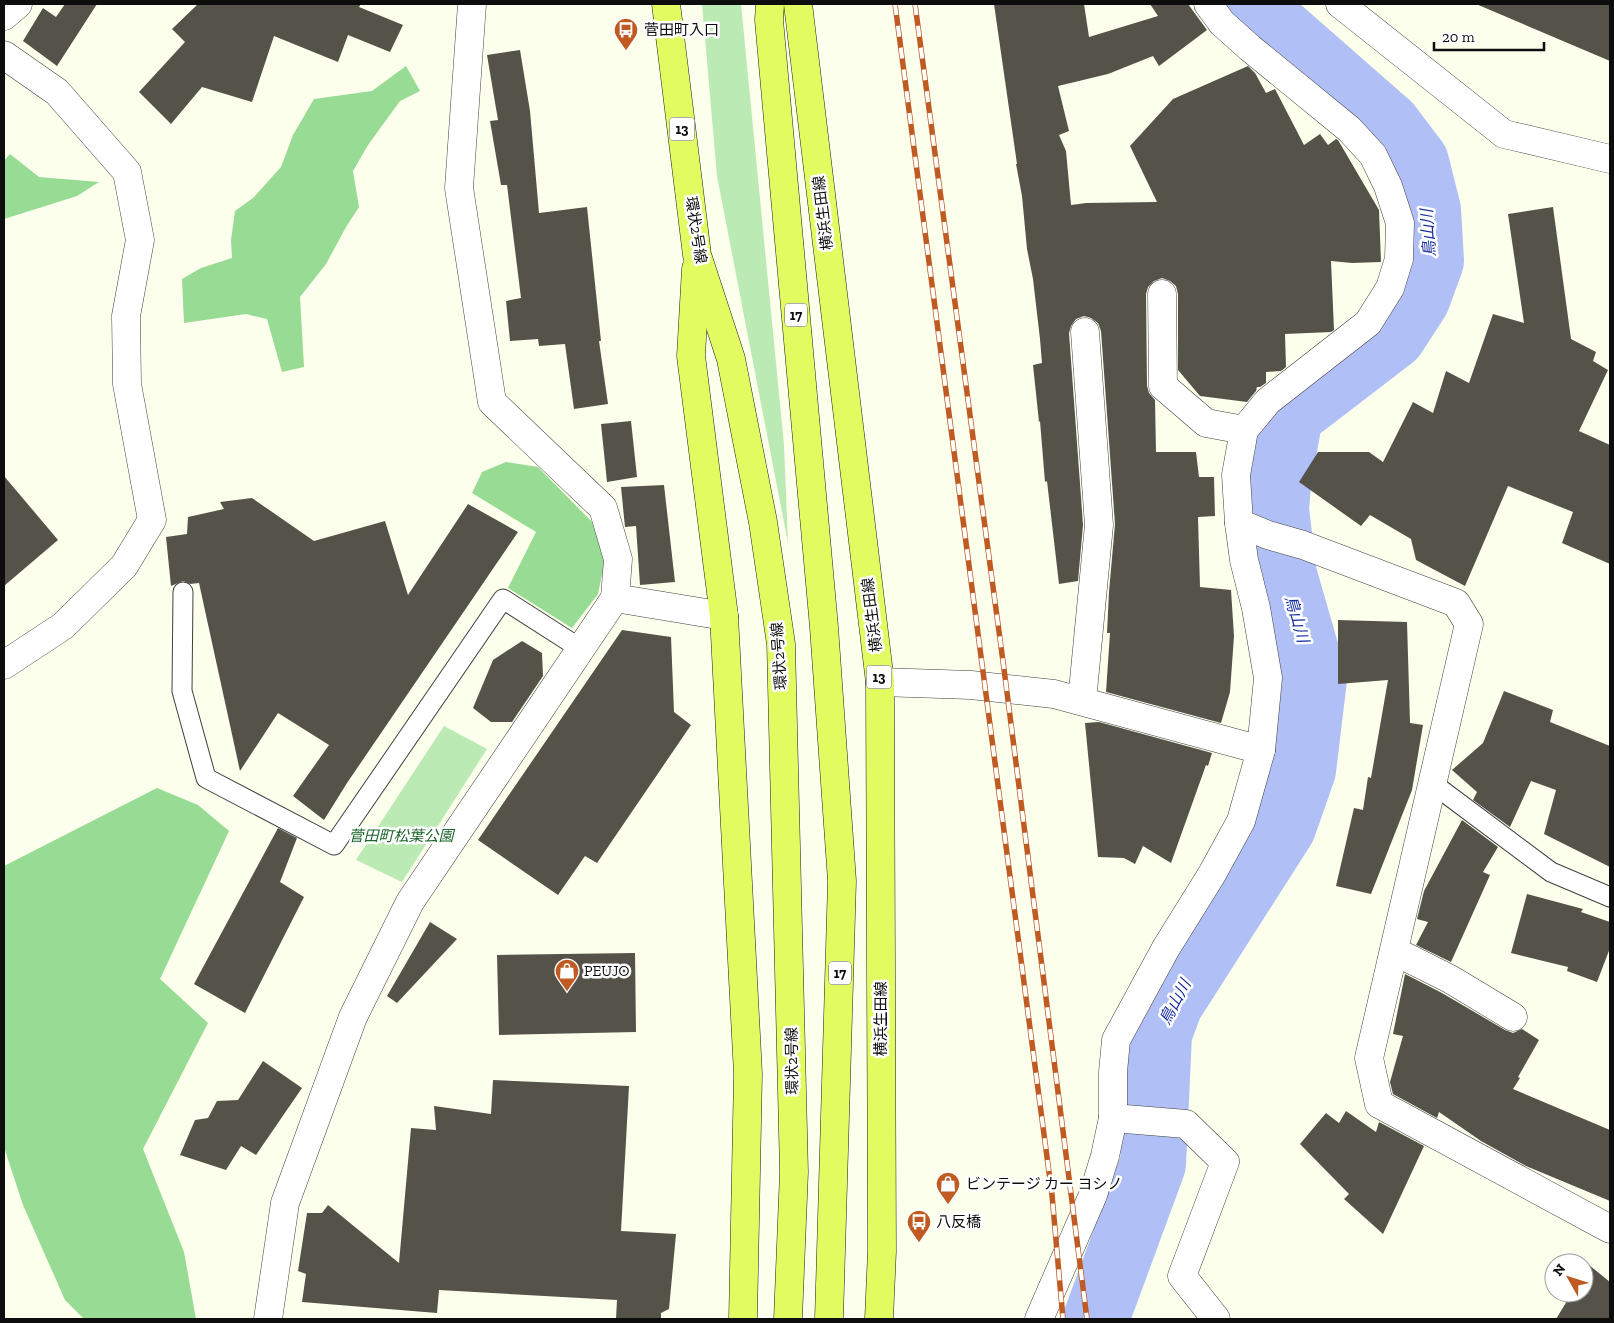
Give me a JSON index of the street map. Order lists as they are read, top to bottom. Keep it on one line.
{"streets":{"main road":["13","横浜生田線","環状2号線","17"]},"crossings":[["13","環状2号線"]],"water":["鳥山川"],"parks":["菅田町松葉公園"],"places":{"bus stop":["菅田町入口","八反橋"],"shop":["PEUJO","ビンテージ カー ヨシノ"]},"scale_bar":"20 m","north":"top left"}
